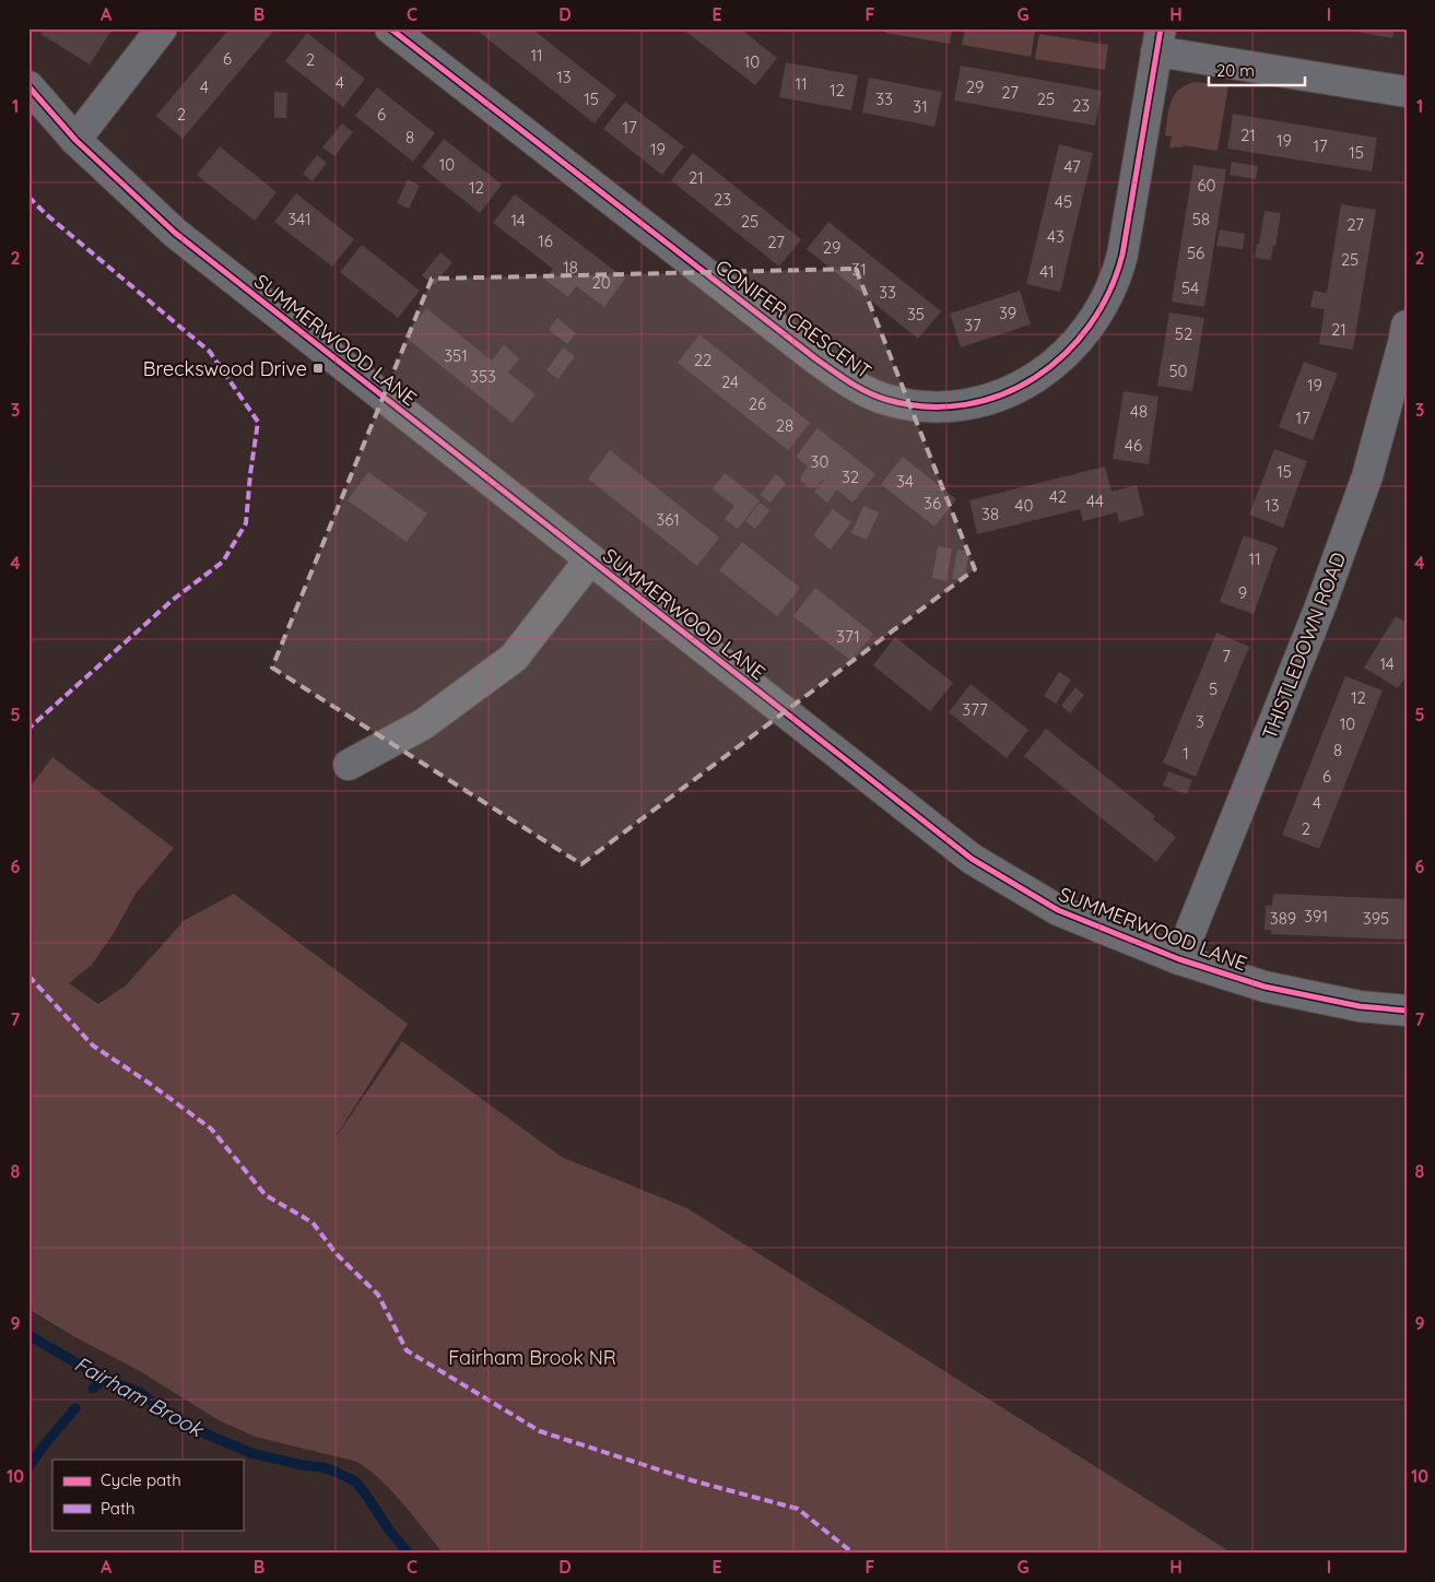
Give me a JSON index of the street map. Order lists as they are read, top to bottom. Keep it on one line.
{"streets":{"street":["CONIFER CRESCENT","SUMMERWOOD LANE","THISTLEDOWN ROAD"]},"crossings":[["SUMMERWOOD LANE","THISTLEDOWN ROAD"]],"water":["Fairham Brook"],"parks":["Fairham Brook NR"],"places":{"transit":["Breckswood Drive"]},"house_numbers":["11","6","2","10","13","4","11","4","29","12","27","15","33","25","23","31","2","6","17","21","8","19","17","19","15","10","47","21","60","12","23","45","341","58","14","25","27","43","16","27","29","56","25","18","31","41","20","54","33","39","35","37","21","52","351","22","50","353","24","19","26","48","17","28","46","30","15","32","34","42","44","36","40","13","38","361","11","9","371","7","14","5","12","377","3","10","8","1","6","4","2","391","389","395"],"legend":["Cycle path","Path"],"scale_bar":"20 m","grid":{"columns":["A","B","C","D","E","F","G","H","I"],"rows":["1","2","3","4","5","6","7","8","9","10"]}}
